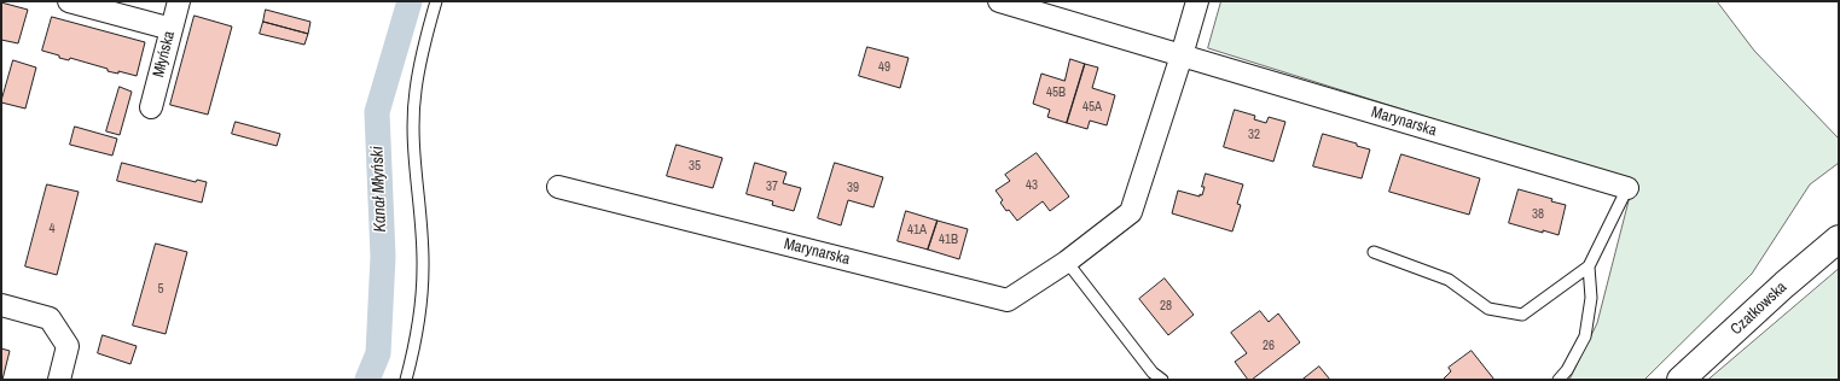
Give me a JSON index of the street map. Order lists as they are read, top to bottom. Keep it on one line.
{"streets":{"street":["Młyńska","Marynarska","Czatkowska"]},"water":["Kanał Młyński"],"house_numbers":["49","45B","45A","32","35","43","37","39","38","4","41A","41B","5","28","26"]}
